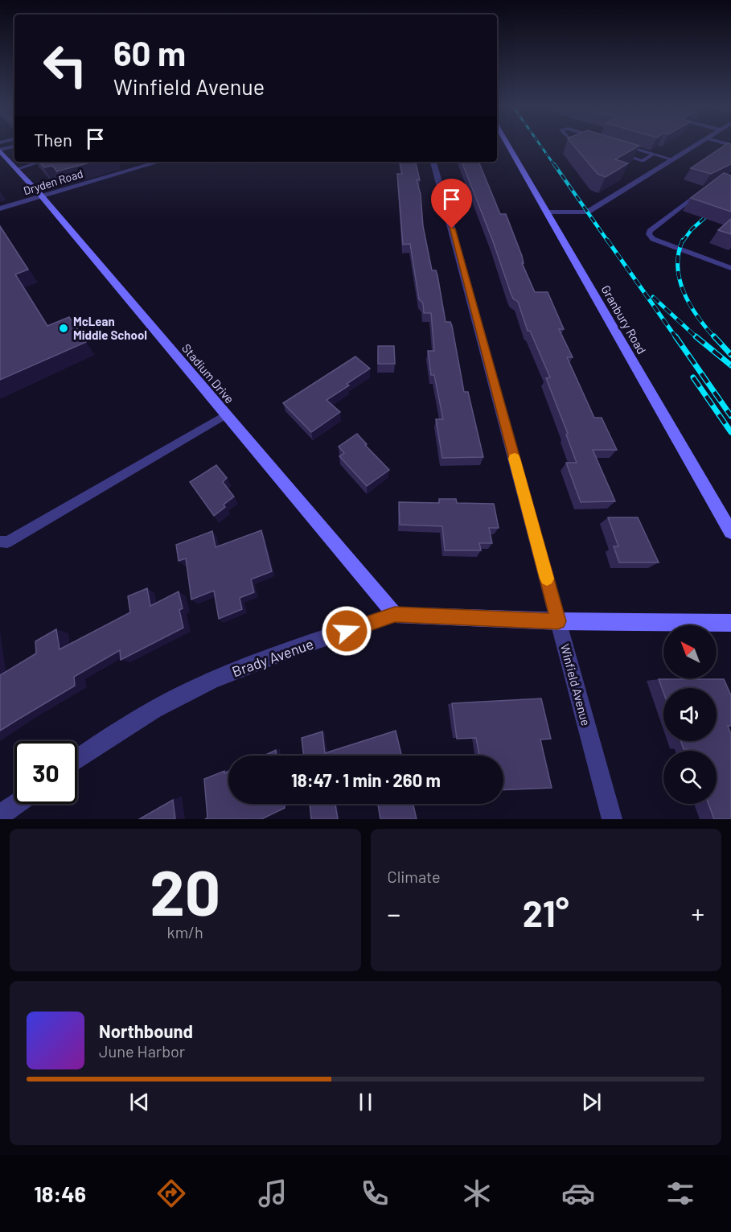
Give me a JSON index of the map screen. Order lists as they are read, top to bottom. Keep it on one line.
{"streets":{"street":["Dryden Road","Granbury Road","Stadium Drive","Brady Avenue","Winfield Avenue"]},"crossings":[["Dryden Road","Stadium Drive"],["Stadium Drive","Brady Avenue"],["Brady Avenue","Winfield Avenue"]],"places":["McLean Middle School"],"north":"top left","page":{"turn":["60 m","Winfield Avenue"],"then":"Then","limit":"30","trip":"18:47 · 1 min · 260 m","tile":[["20","km/h"],"Climate"],"heat":["−","21°","+"],"song":["Northbound","June Harbor"],"tabs":"18:46"}}
